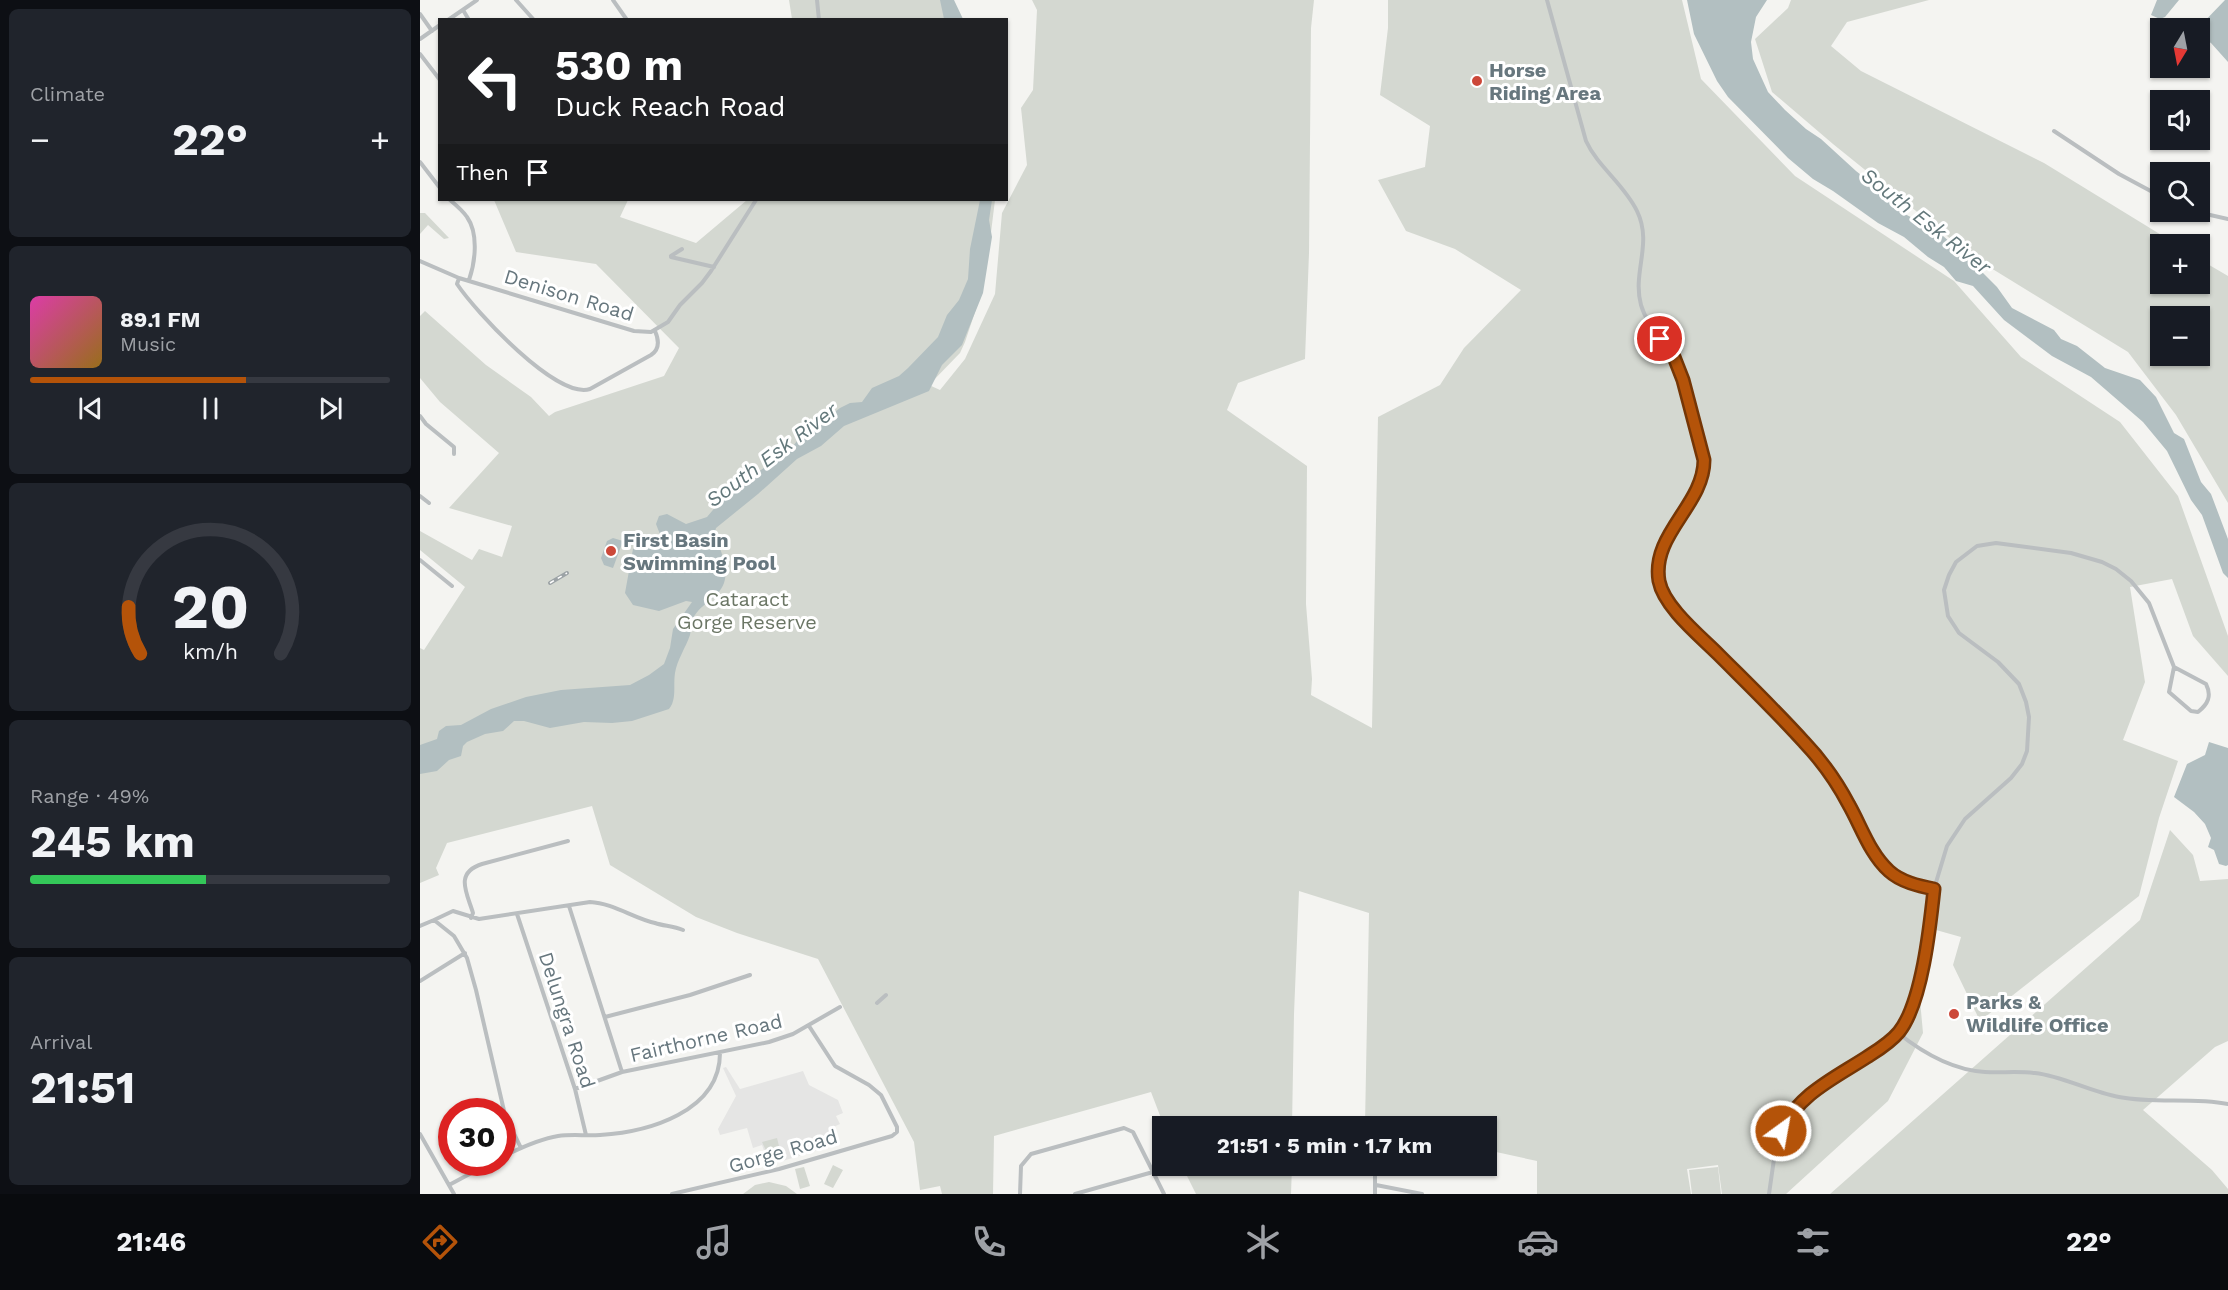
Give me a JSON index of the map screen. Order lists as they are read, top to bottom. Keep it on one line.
{"streets":{"street":["Denison Road","Delungra Road","Fairthorne Road","Gorge Road"]},"crossings":[["Delungra Road","Fairthorne Road"],["Fairthorne Road","Gorge Road"]],"water":["South Esk River"],"parks":["Cataract Gorge Reserve"],"places":["Horse Riding Area","First Basin Swimming Pool","Parks & Wildlife Office"],"north":"bottom","page":{"tile":["Climate",["Range · 49%","245 km"],["Arrival","21:51"]],"map_buttons":["+","−"],"turn":["530 m","Duck Reach Road"],"heat":["−","22°","+"],"then":"Then","song":["89.1 FM","Music"],"limit":"30","trip":"21:51 · 5 min · 1.7 km","tabs":["21:46","22°"],"gauge":["20","km/h"]}}
